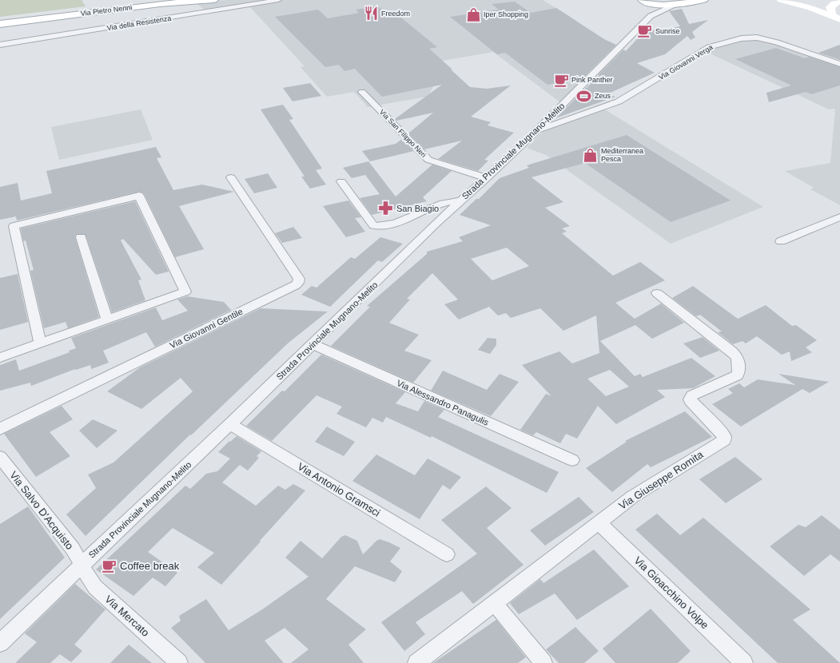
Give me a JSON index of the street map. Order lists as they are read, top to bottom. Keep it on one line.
{"streets":{"main road":["Via Pietro Nenni"],"street":["Via della Resistenza","Via Giovanni Verga","Via San Filippo Neri","Strada Provinciale Mugnano-Melito","Via Giovanni Gentile","Via Alessandro Panagulis","Via Giuseppe Romita","Via Antonio Gramsci","Via Salvo D'Acquisto","Via Gioacchino Volpe","Via Mercato"]},"crossings":[["Via Giovanni Verga","Strada Provinciale Mugnano-Melito"],["Via San Filippo Neri","Strada Provinciale Mugnano-Melito"],["Strada Provinciale Mugnano-Melito","Via Alessandro Panagulis"],["Strada Provinciale Mugnano-Melito","Via Antonio Gramsci"],["Strada Provinciale Mugnano-Melito","Via Salvo D'Acquisto"],["Strada Provinciale Mugnano-Melito","Via Mercato"],["Via Giuseppe Romita","Via Gioacchino Volpe"],["Via Salvo D'Acquisto","Via Mercato"]],"places":{"restaurant":["Freedom"],"shop":["Iper Shopping","Mediterranea Pesca"],"cafe":["Sunrise","Pink Panther","Coffee break"],"sports":["Zeus"],"pharmacy":["San Biagio"]}}
